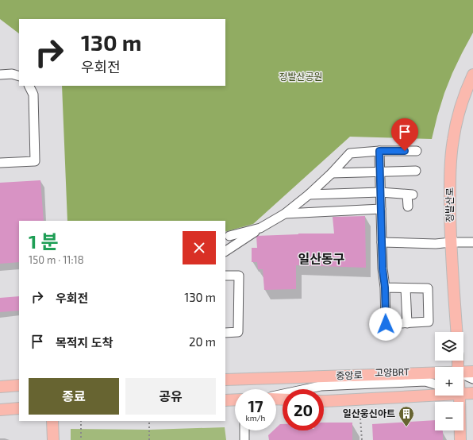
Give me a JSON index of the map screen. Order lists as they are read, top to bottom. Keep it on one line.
{"streets":{"main road":["정발산로","중앙로"],"street":["고양BRT"]},"districts":["일산동구"],"parks":["정발산공원"],"places":{"building":["일산웅신아트"]},"page":{"turn":["130 m","우회전"],"heading":["1 분","150 m · 11:18"],"list":[{"name":"우회전","value":"130 m"},{"name":"목적지 도착","value":"20 m"}],"map_buttons":["+","−"],"buttons":["종료","공유"],"speed":"17 km/h","limit":"20"}}
